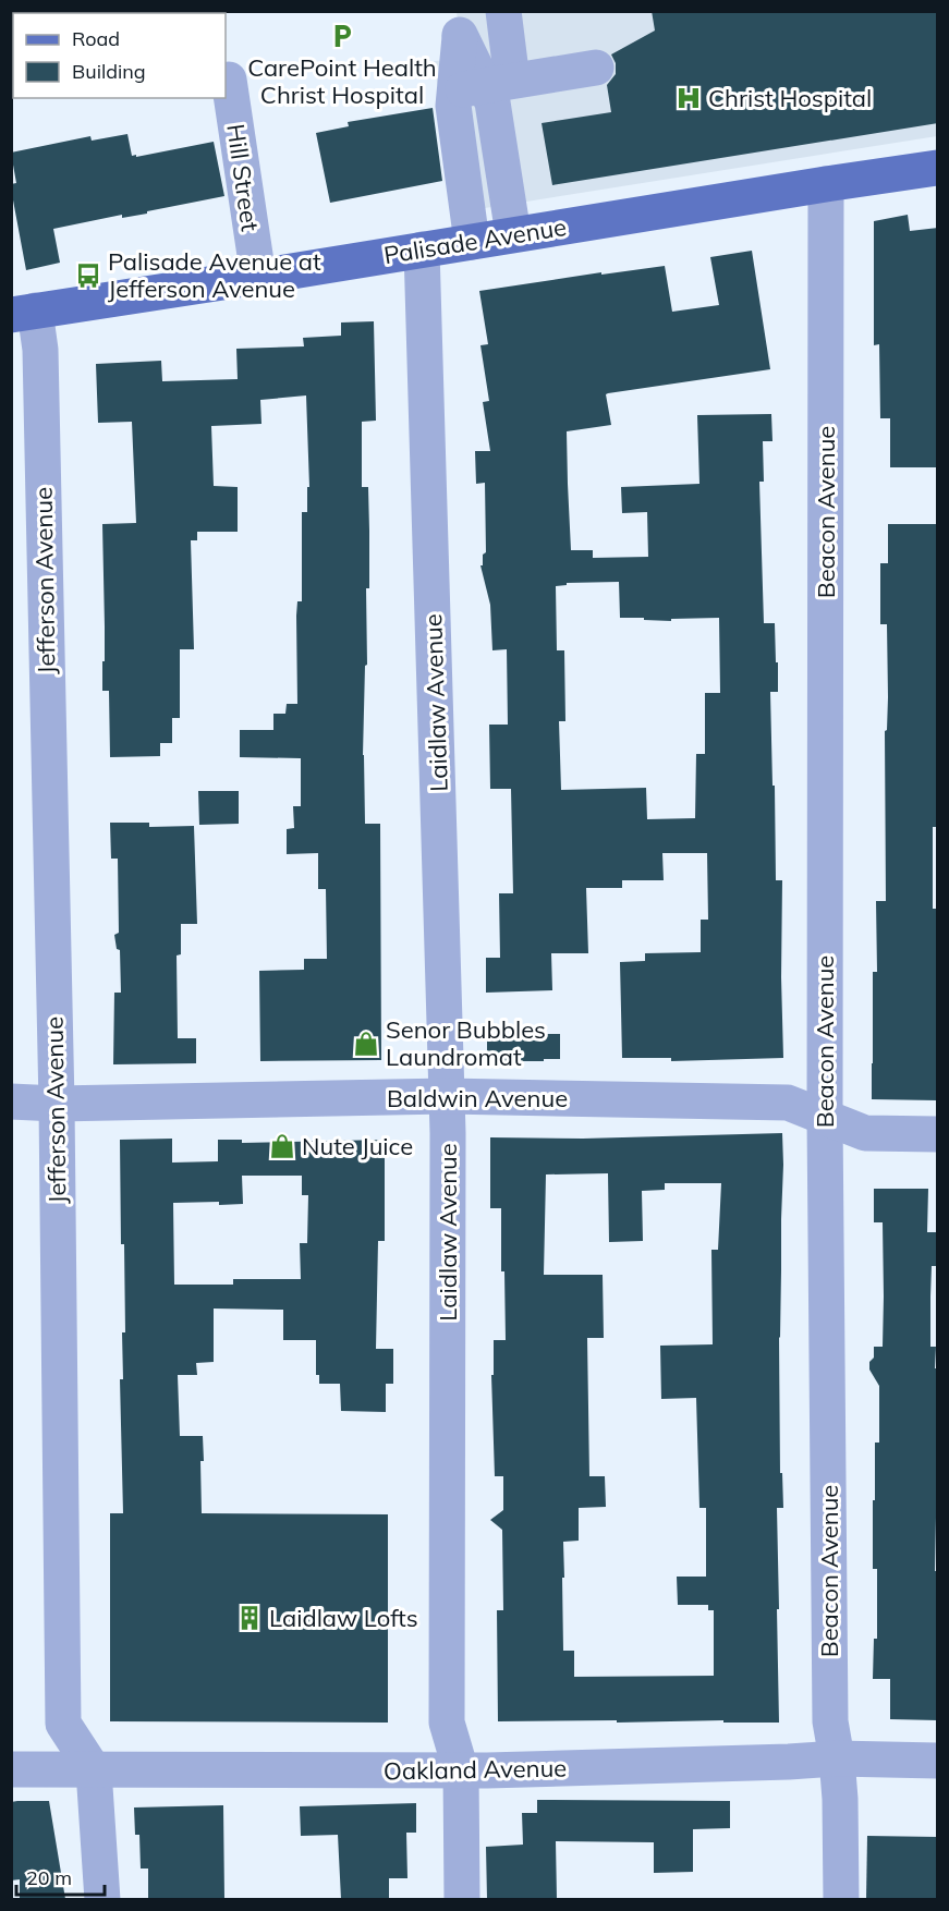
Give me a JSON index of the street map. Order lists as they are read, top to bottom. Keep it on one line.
{"streets":{"main road":["Palisade Avenue"],"street":["Hill Street","Beacon Avenue","Jefferson Avenue","Laidlaw Avenue","Baldwin Avenue","Oakland Avenue"]},"crossings":[["Hill Street","Palisade Avenue"],["Palisade Avenue","Beacon Avenue"],["Palisade Avenue","Jefferson Avenue"],["Palisade Avenue","Laidlaw Avenue"],["Beacon Avenue","Baldwin Avenue"],["Beacon Avenue","Oakland Avenue"],["Jefferson Avenue","Baldwin Avenue"],["Jefferson Avenue","Oakland Avenue"],["Laidlaw Avenue","Baldwin Avenue"],["Laidlaw Avenue","Oakland Avenue"]],"places":{"parking":["CarePoint Health Christ Hospital"],"hospital":["Christ Hospital"],"bus stop":["Palisade Avenue at Jefferson Avenue"],"shop":["Senor Bubbles Laundromat","Nute Juice"],"building":["Laidlaw Lofts"]},"legend":["Road","Building"],"scale_bar":"20 m"}
